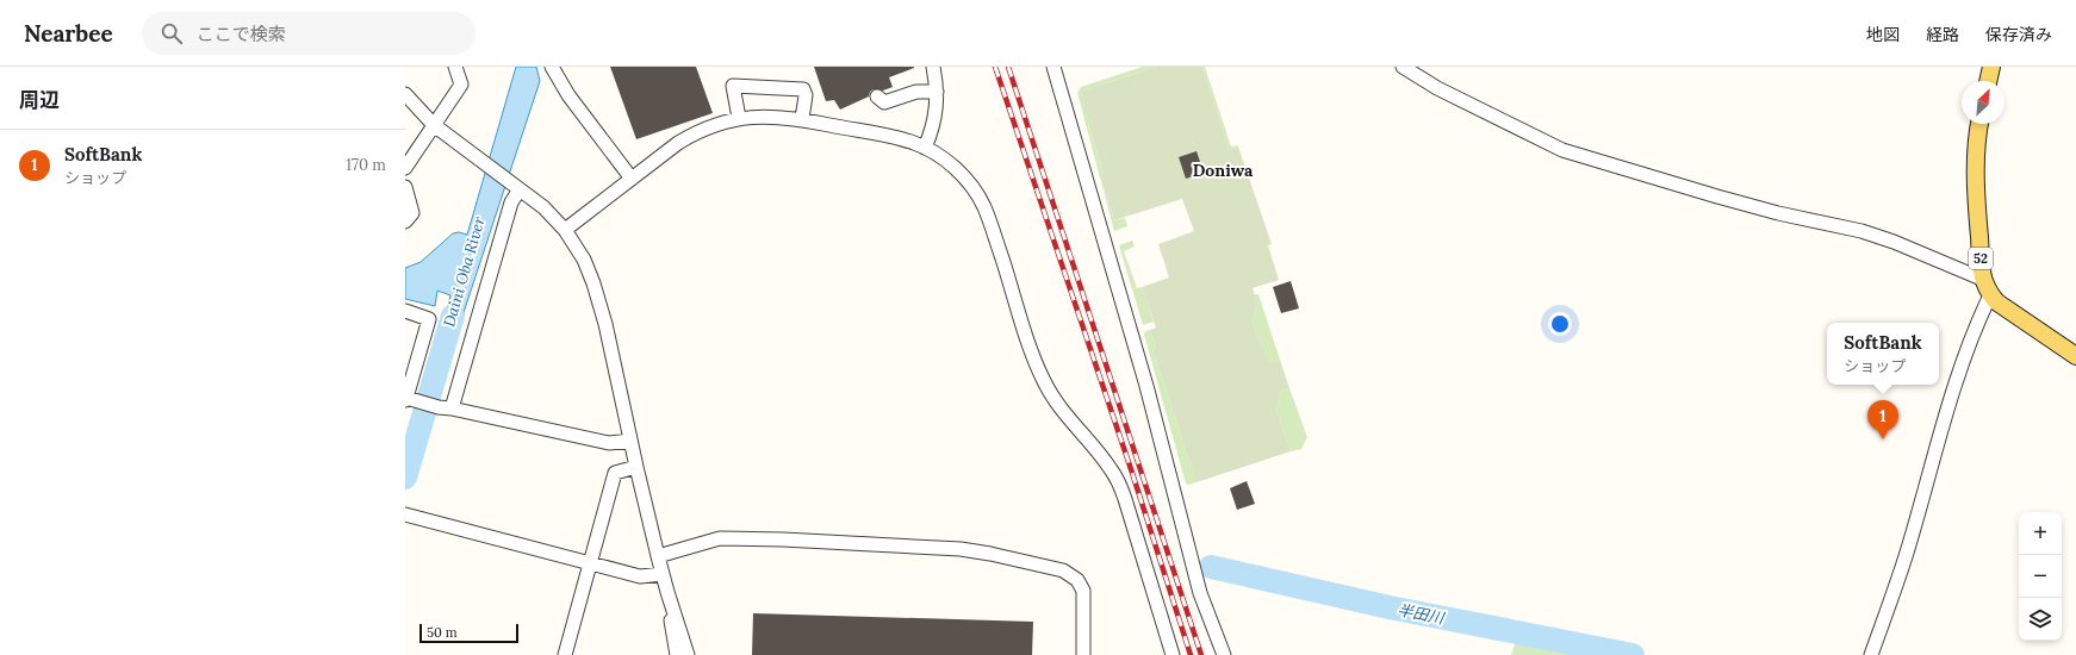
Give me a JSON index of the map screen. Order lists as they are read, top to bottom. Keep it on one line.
{"streets":{"main road":["52"]},"districts":["Doniwa"],"water":["Daini Oba River","半田川"],"scale_bar":"50 m","north":"top right","page":{"header":"Nearbee","search":"ここで検索","nav":["地図","経路","保存済み"],"heading":"周辺","list":[{"mark":"1","name":"SoftBank","note":"ショップ","value":"170 m"}],"popup":["SoftBank","ショップ"],"pins":"1","map_buttons":["+","−"],"scale":"50 m"}}
